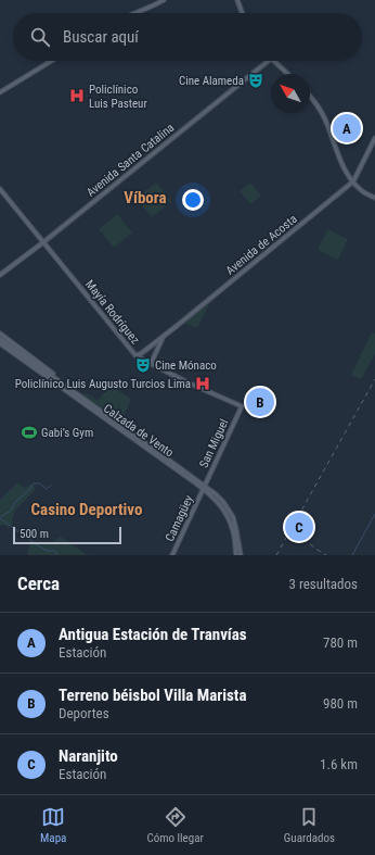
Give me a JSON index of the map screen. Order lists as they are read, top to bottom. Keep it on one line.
{"streets":{"main road":["Avenida Santa Catalina","Avenida de Acosta","Mayía Rodríguez","Calzada de Vento","San Miguel","Camagüey"]},"crossings":[["Avenida Santa Catalina","Mayía Rodríguez"],["Avenida de Acosta","Mayía Rodríguez"],["Mayía Rodríguez","San Miguel"],["Calzada de Vento","San Miguel"],["Calzada de Vento","Camagüey"],["San Miguel","Camagüey"]],"districts":["Víbora","Casino Deportivo"],"places":{"theatre":["Cine Alameda","Cine Mónaco"],"hospital":["Policlínico Luis Pasteur","Policlínico Luis Augusto Turcios Lima"],"sports":["Gabi’s Gym"]},"scale_bar":"500 m","north":"top left","page":{"search":"Buscar aquí","pins":["A","B","C"],"scale":"500 m","heading":["Cerca","3 resultados"],"list":[{"mark":"A","name":"Antigua Estación de Tranvías","note":"Estación","value":"780 m"},{"mark":"B","name":"Terreno béisbol Villa Marista","note":"Deportes","value":"980 m"},{"mark":"C","name":"Naranjito","note":"Estación","value":"1.6 km"}],"nav":["Mapa","Cómo llegar","Guardados"]}}
